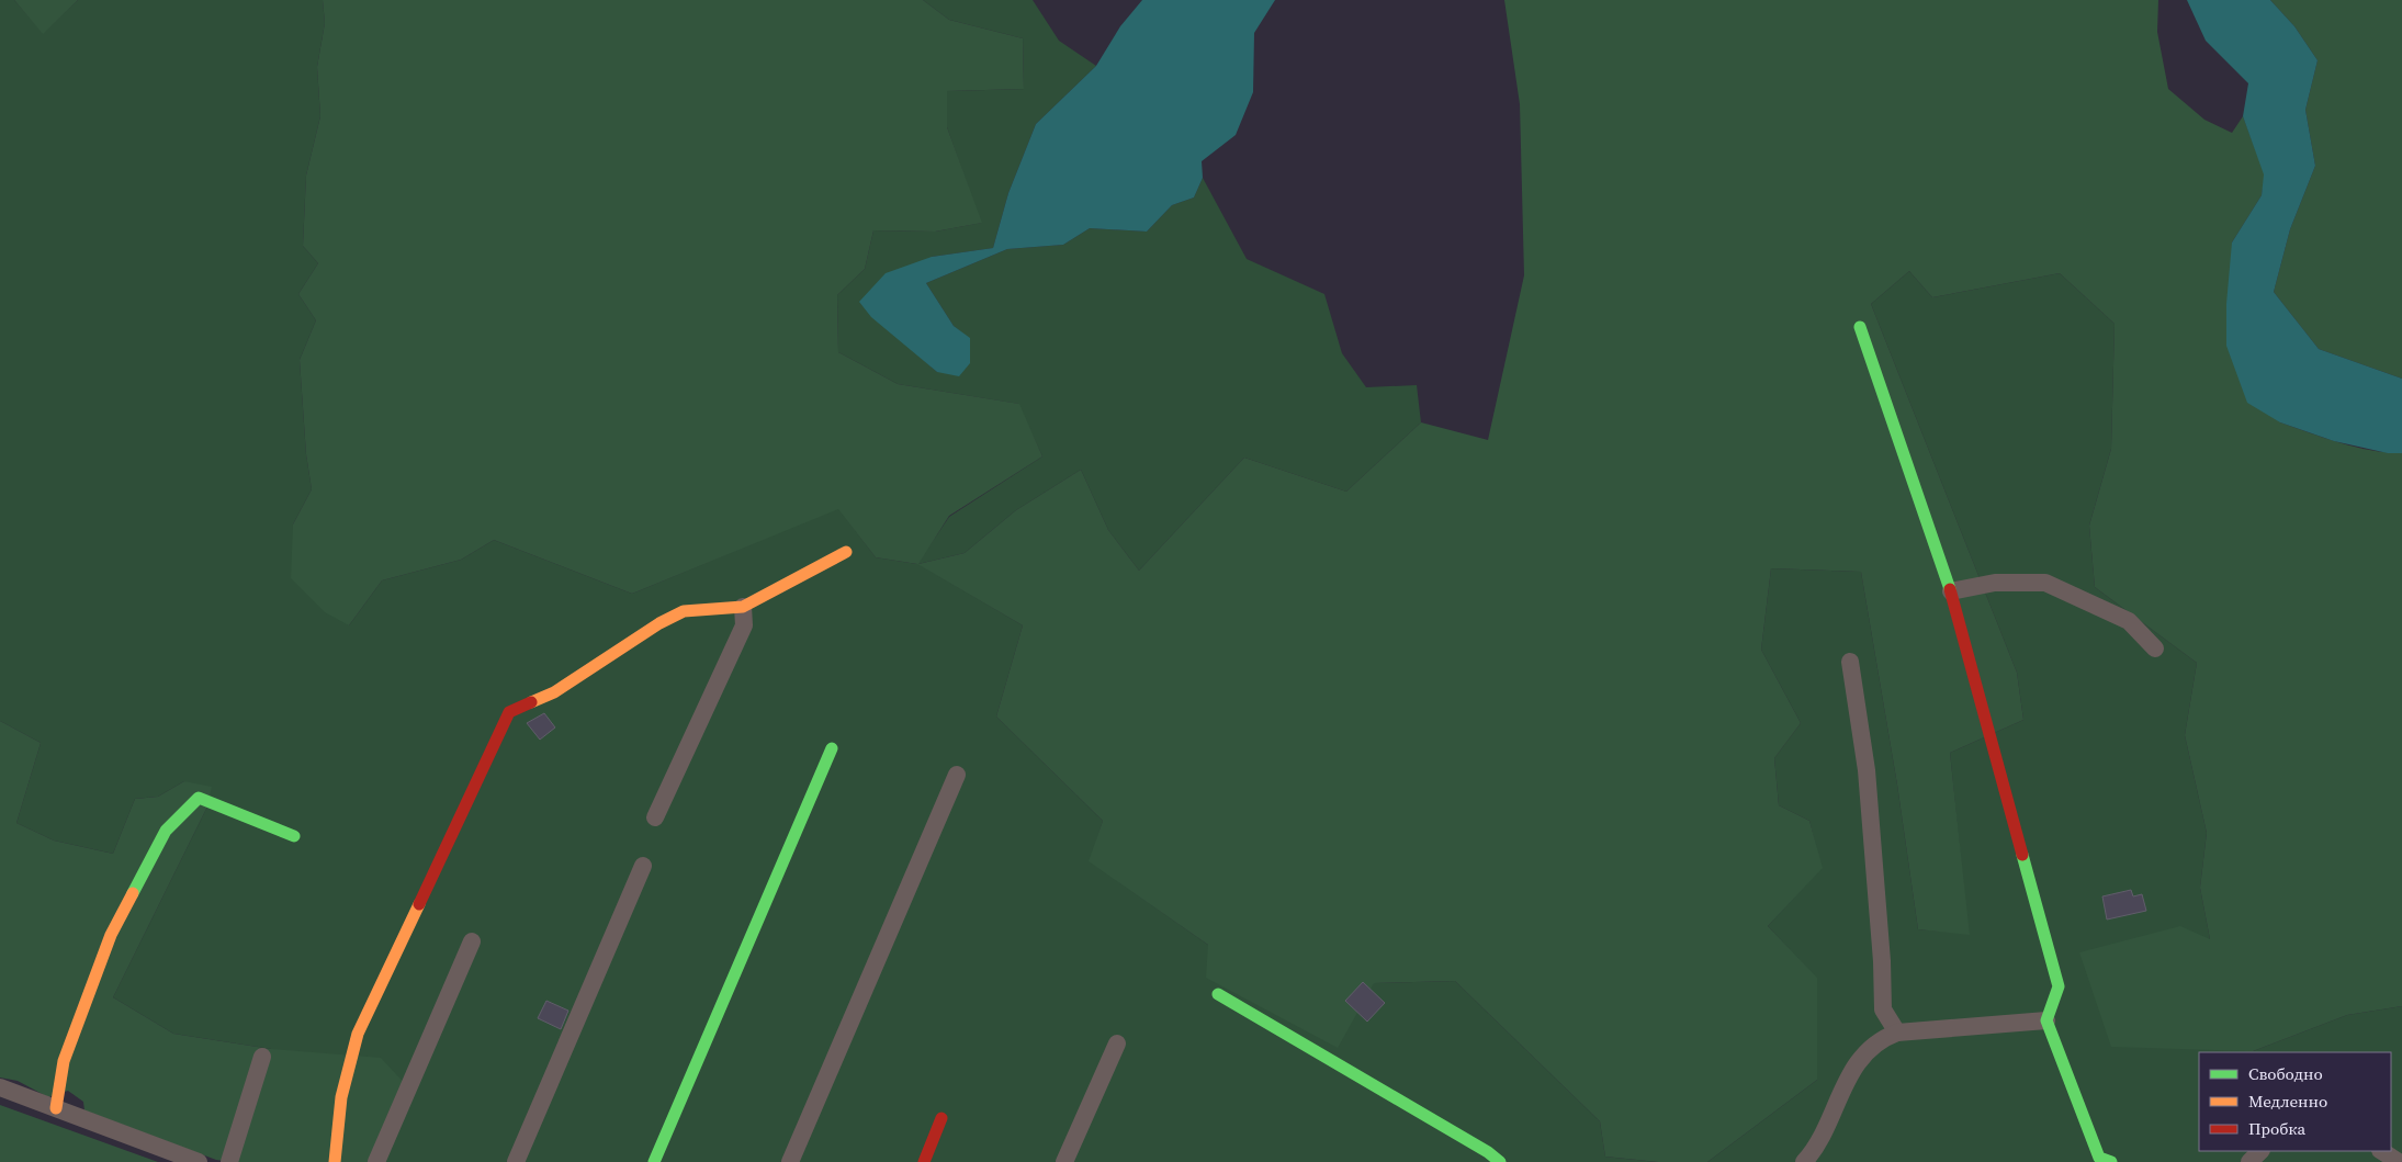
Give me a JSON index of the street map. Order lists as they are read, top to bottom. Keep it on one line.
{"legend":["Свободно","Медленно","Пробка"]}
